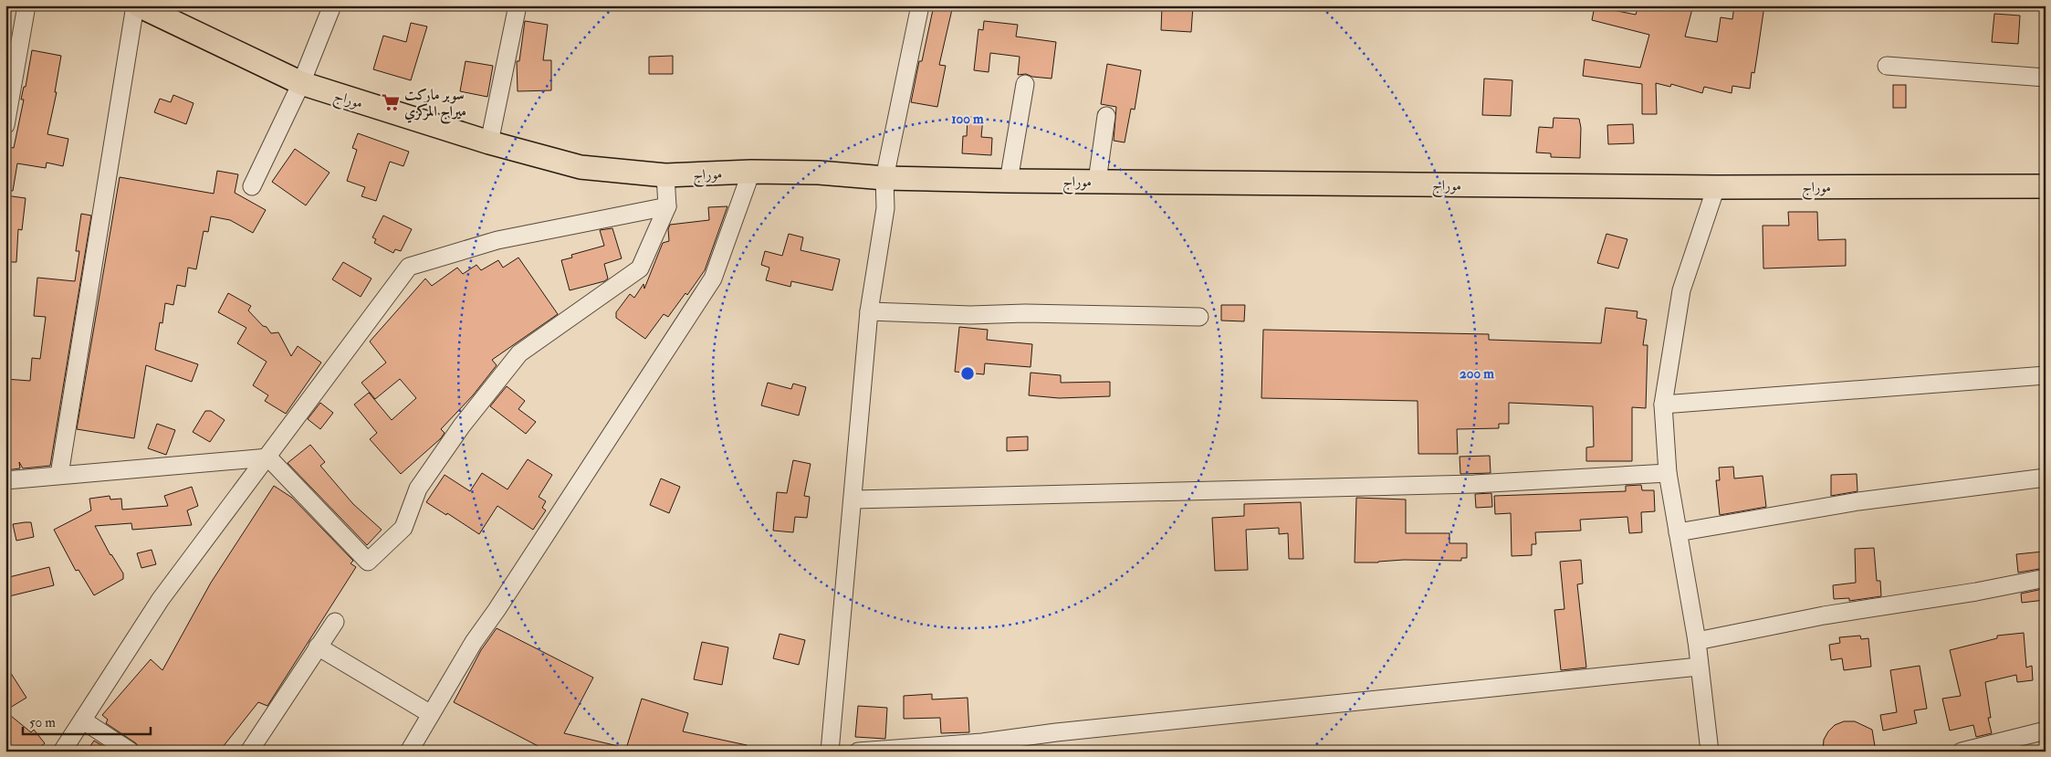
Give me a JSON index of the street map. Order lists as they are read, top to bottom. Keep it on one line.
{"streets":{"main road":["موراج"]},"places":{"supermarket":["سوبر ماركت ميراج المركزي"]},"scale_bar":"50 m","rings":["100 m","200 m"]}
